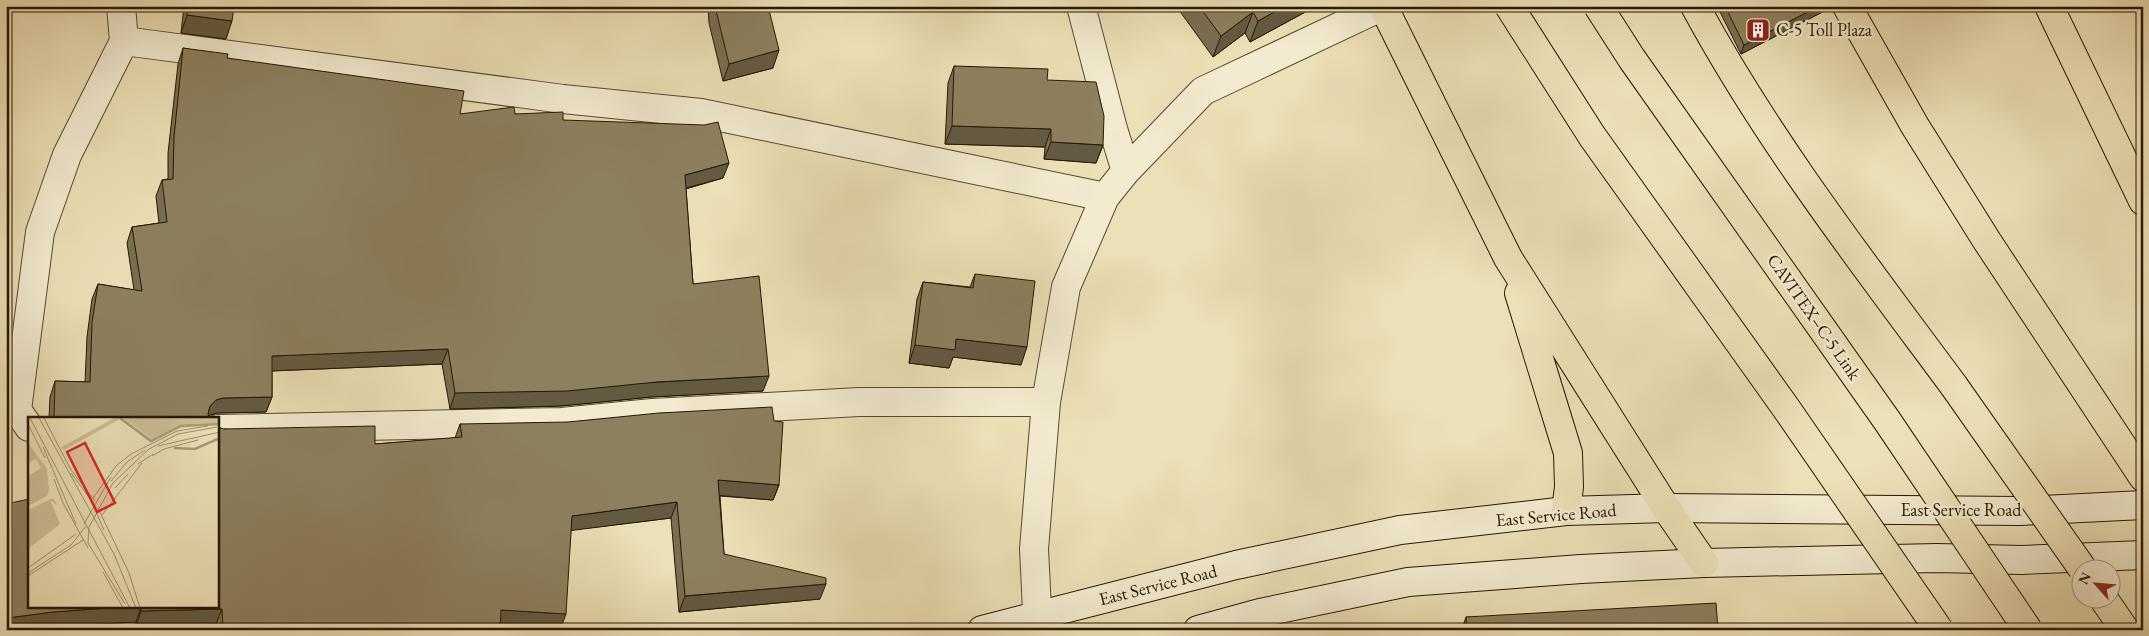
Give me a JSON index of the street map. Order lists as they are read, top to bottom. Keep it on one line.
{"streets":{"main road":["CAVITEX–C-5 Link"],"street":["East Service Road"]},"places":{"building":["C-5 Toll Plaza"]},"north":"top left"}
